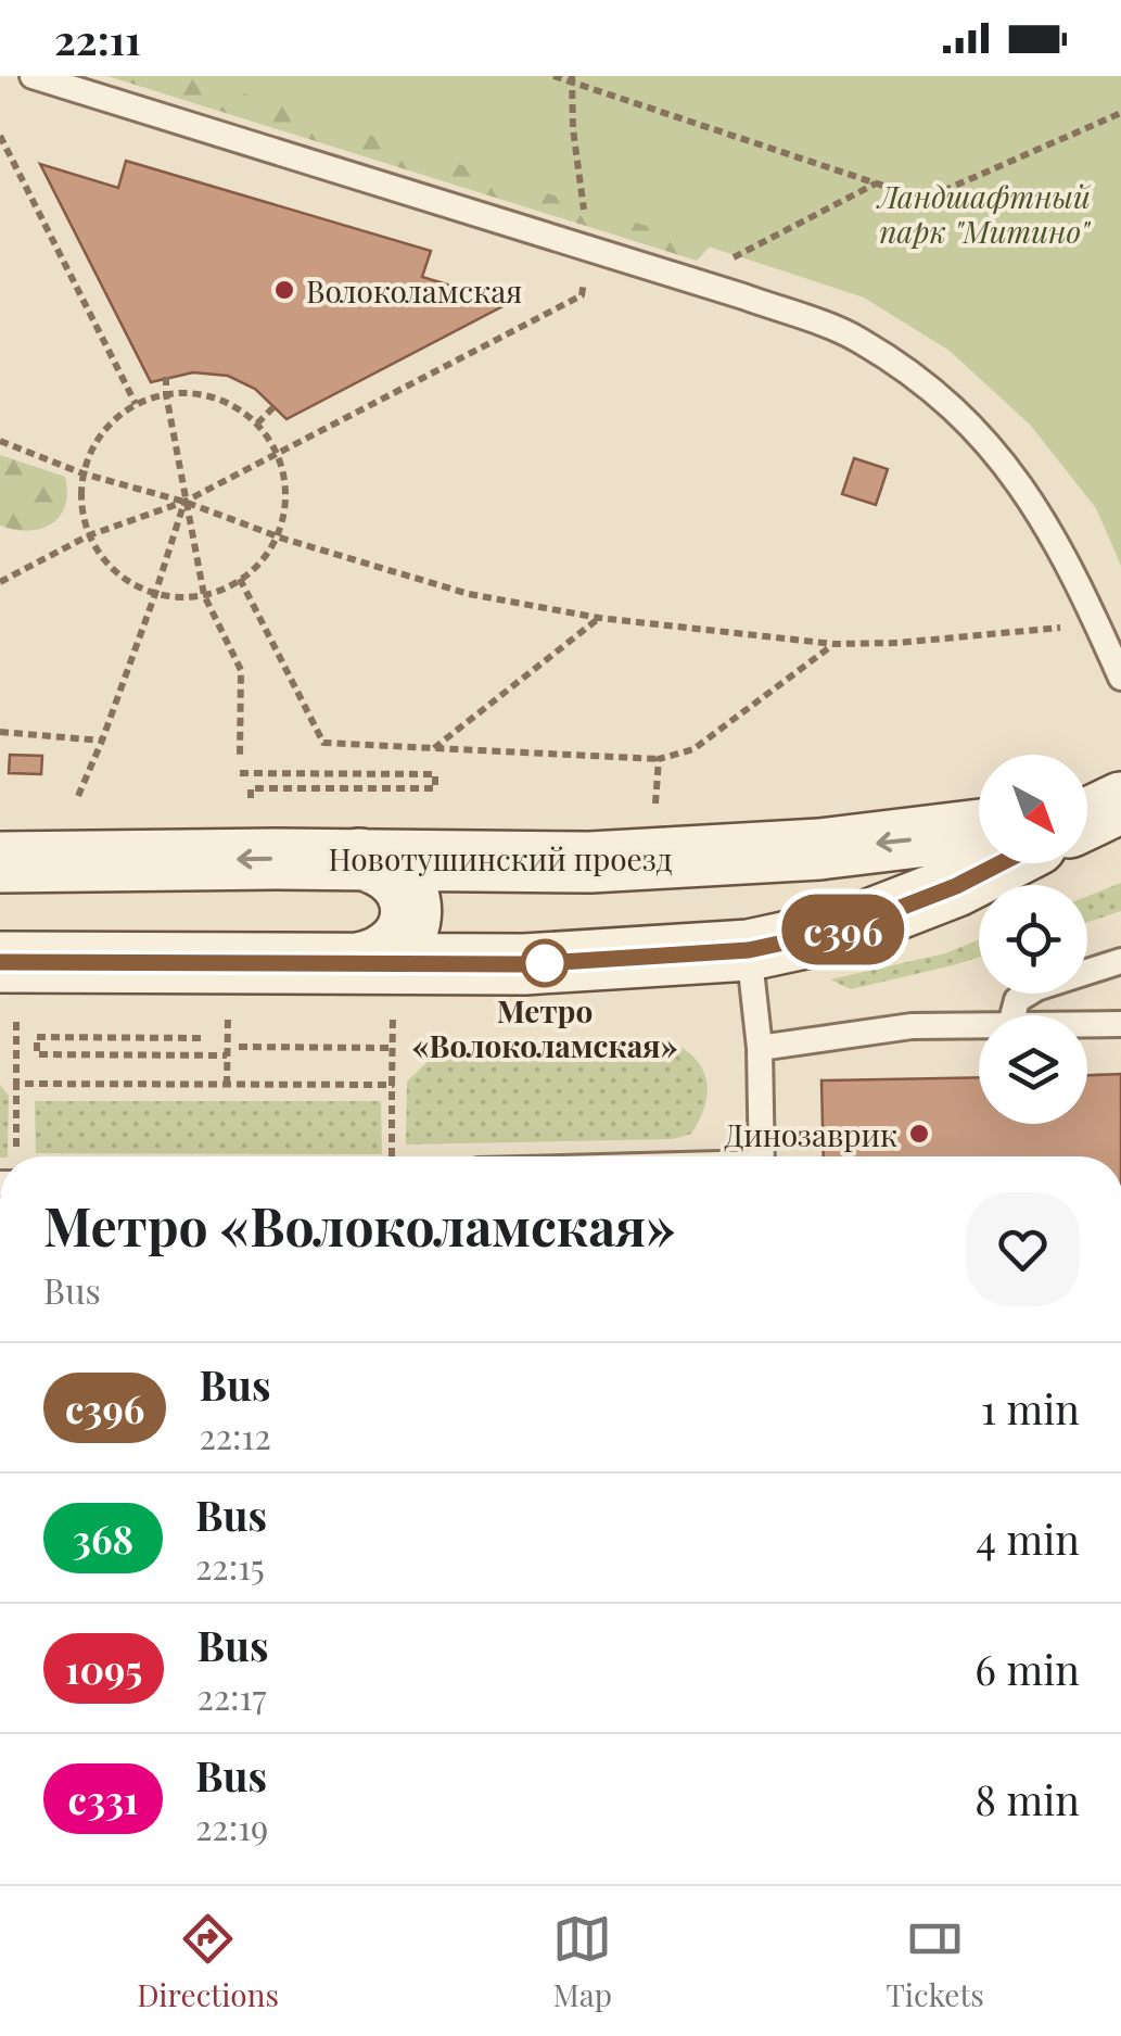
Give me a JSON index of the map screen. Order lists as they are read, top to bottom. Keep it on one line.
{"streets":{"main road":["Новотушинский проезд"]},"parks":["Ландшафтный парк \"Митино\""],"places":["Волоколамская","Метро «Волоколамская»","Динозаврик"],"lines":["bus line с396"],"north":"bottom right","page":{"status":"22:11","on_map":"с396","heading":["Метро «Волоколамская»","Bus"],"list":[{"mark":"с396","name":"Bus","note":"22:12","value":"1 min"},{"mark":"368","name":"Bus","note":"22:15","value":"4 min"},{"mark":"1095","name":"Bus","note":"22:17","value":"6 min"},{"mark":"с331","name":"Bus","note":"22:19","value":"8 min"}],"tabs":["Directions","Map","Tickets"]}}
